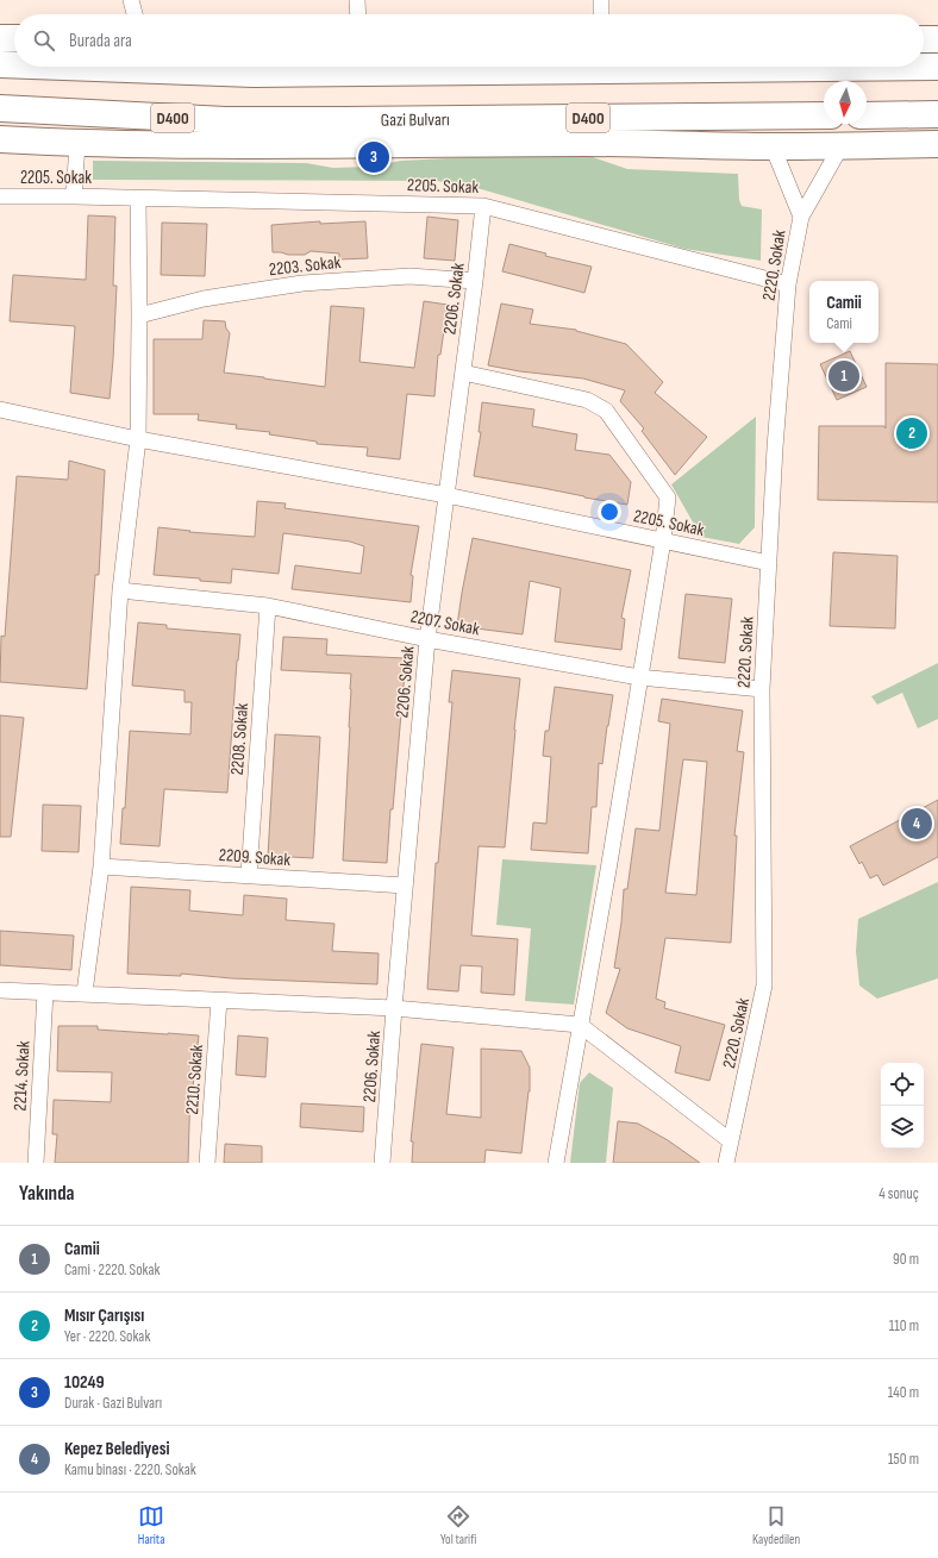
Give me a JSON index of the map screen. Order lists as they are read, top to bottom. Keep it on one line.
{"streets":{"highway":["D400","Gazi Bulvarı"],"street":["2205. Sokak","2203. Sokak","2220. Sokak","2206. Sokak","2207. Sokak","2208. Sokak","2209. Sokak","2214. Sokak","2210. Sokak"]},"crossings":[["2205. Sokak","2220. Sokak"],["2205. Sokak","2206. Sokak"],["2203. Sokak","2206. Sokak"],["2220. Sokak","2207. Sokak"],["2206. Sokak","2207. Sokak"],["2206. Sokak","2209. Sokak"],["2207. Sokak","2208. Sokak"],["2208. Sokak","2209. Sokak"]],"north":"bottom","page":{"search":"Burada ara","pins":["3","1","2","4"],"popup":["Camii","Cami"],"heading":["Yakında","4 sonuç"],"list":[{"mark":"1","name":"Camii","note":"Cami · 2220. Sokak","value":"90 m"},{"mark":"2","name":"Mısır Çarışısı","note":"Yer · 2220. Sokak","value":"110 m"},{"mark":"3","name":"10249","note":"Durak · Gazi Bulvarı","value":"140 m"},{"mark":"4","name":"Kepez Belediyesi","note":"Kamu binası · 2220. Sokak","value":"150 m"}],"nav":["Harita","Yol tarifi","Kaydedilen"]}}
